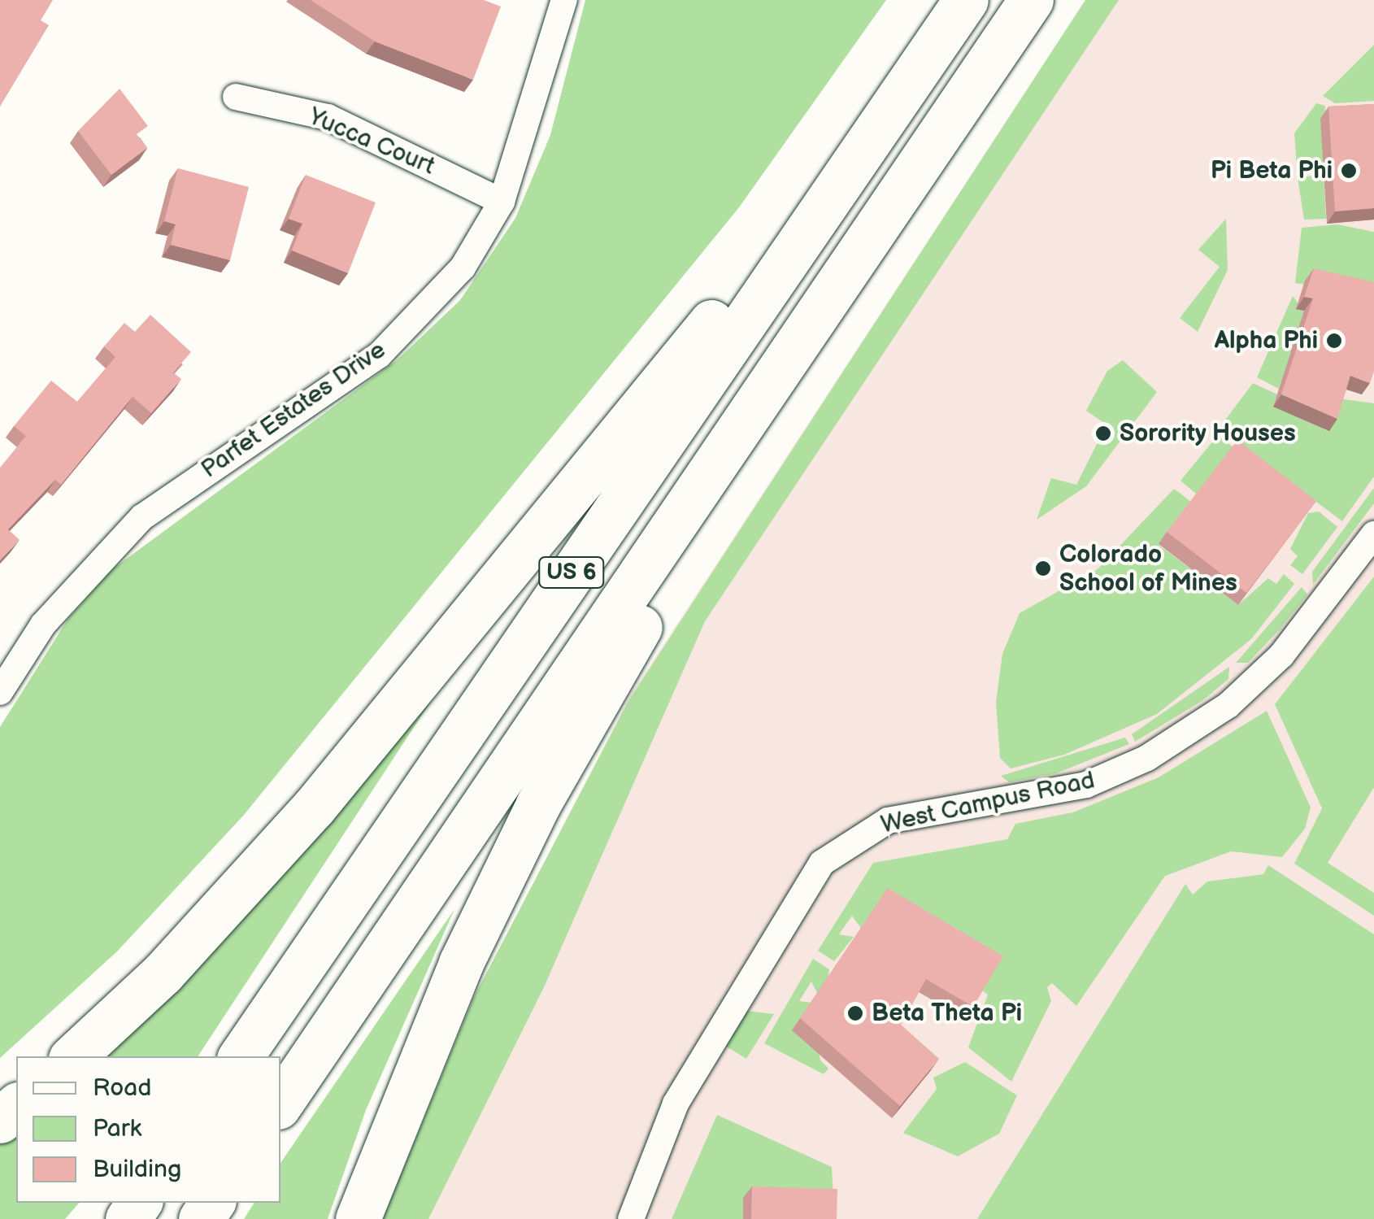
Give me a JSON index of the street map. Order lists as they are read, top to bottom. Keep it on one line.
{"streets":{"highway":["US 6"],"street":["Yucca Court","Parfet Estates Drive","West Campus Road"]},"crossings":[["Yucca Court","Parfet Estates Drive"]],"places":["Pi Beta Phi","Alpha Phi","Sorority Houses","Colorado School of Mines","Beta Theta Pi"],"legend":["Road","Park","Building"]}
